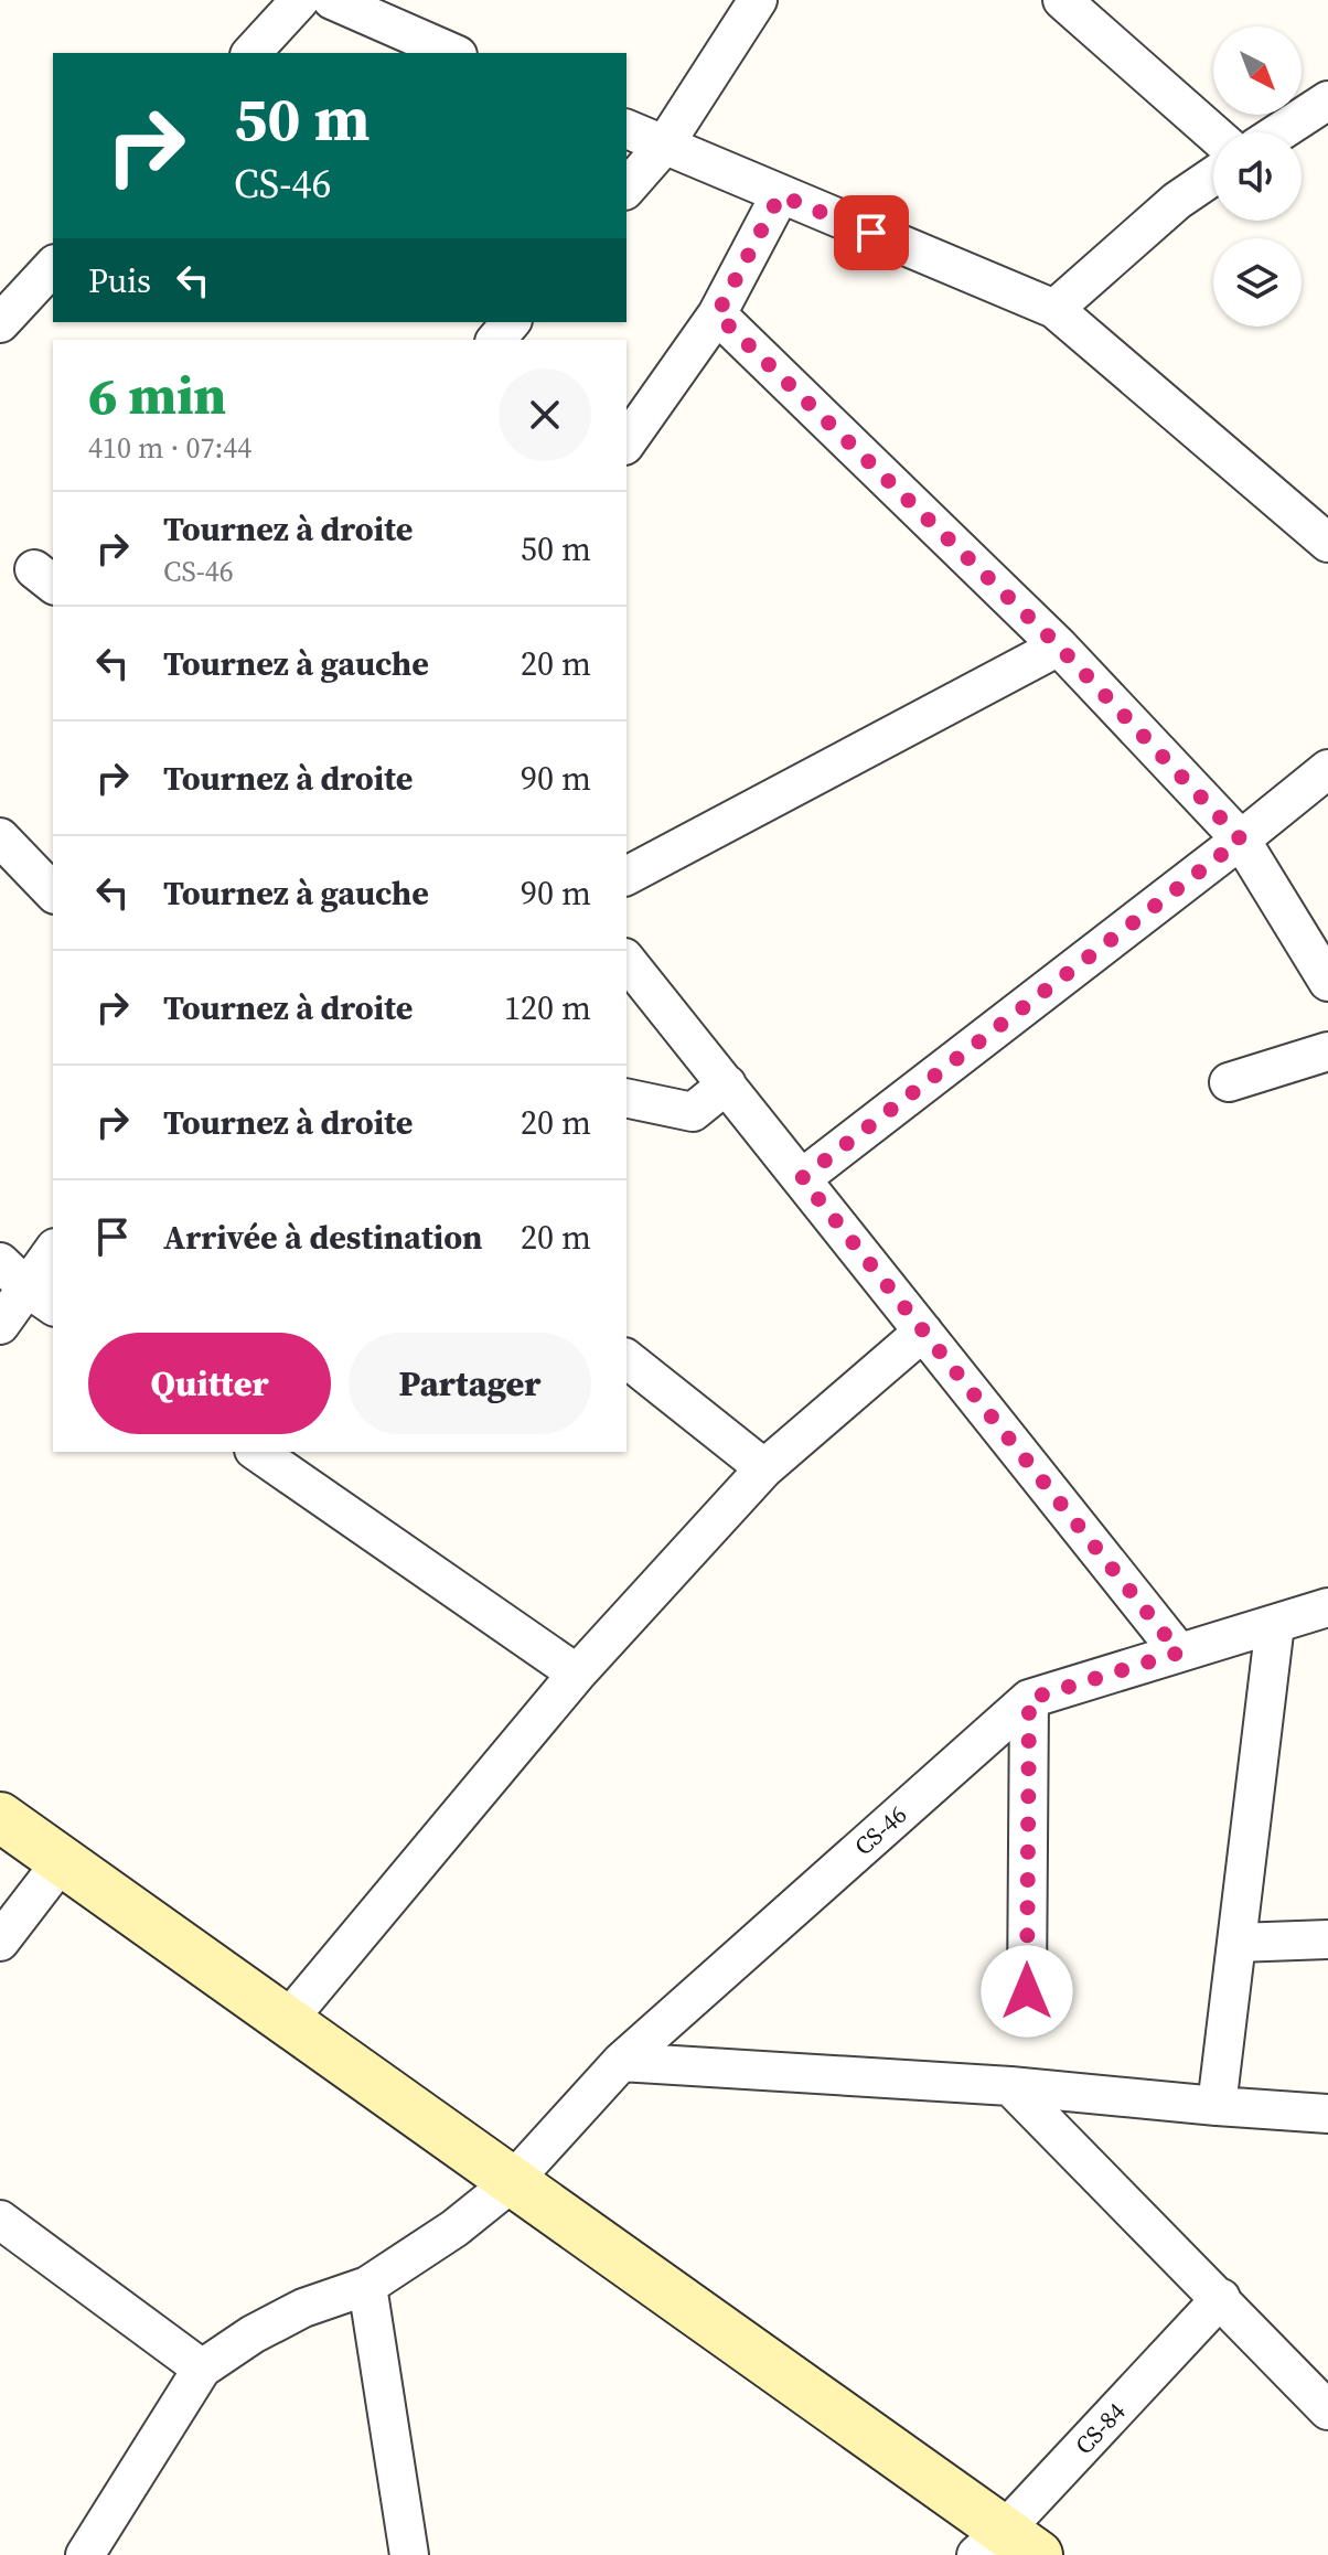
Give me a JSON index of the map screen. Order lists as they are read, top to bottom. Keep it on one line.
{"streets":{"street":["CS-46","CS-84"]},"north":"bottom right","page":{"turn":["50 m","CS-46"],"then":"Puis","heading":["6 min","410 m · 07:44"],"list":[{"name":"Tournez à droite","note":"CS-46","value":"50 m"},{"name":"Tournez à gauche","value":"20 m"},{"name":"Tournez à droite","value":"90 m"},{"name":"Tournez à gauche","value":"90 m"},{"name":"Tournez à droite","value":"120 m"},{"name":"Tournez à droite","value":"20 m"},{"name":"Arrivée à destination","value":"20 m"}],"buttons":["Quitter","Partager"]}}
